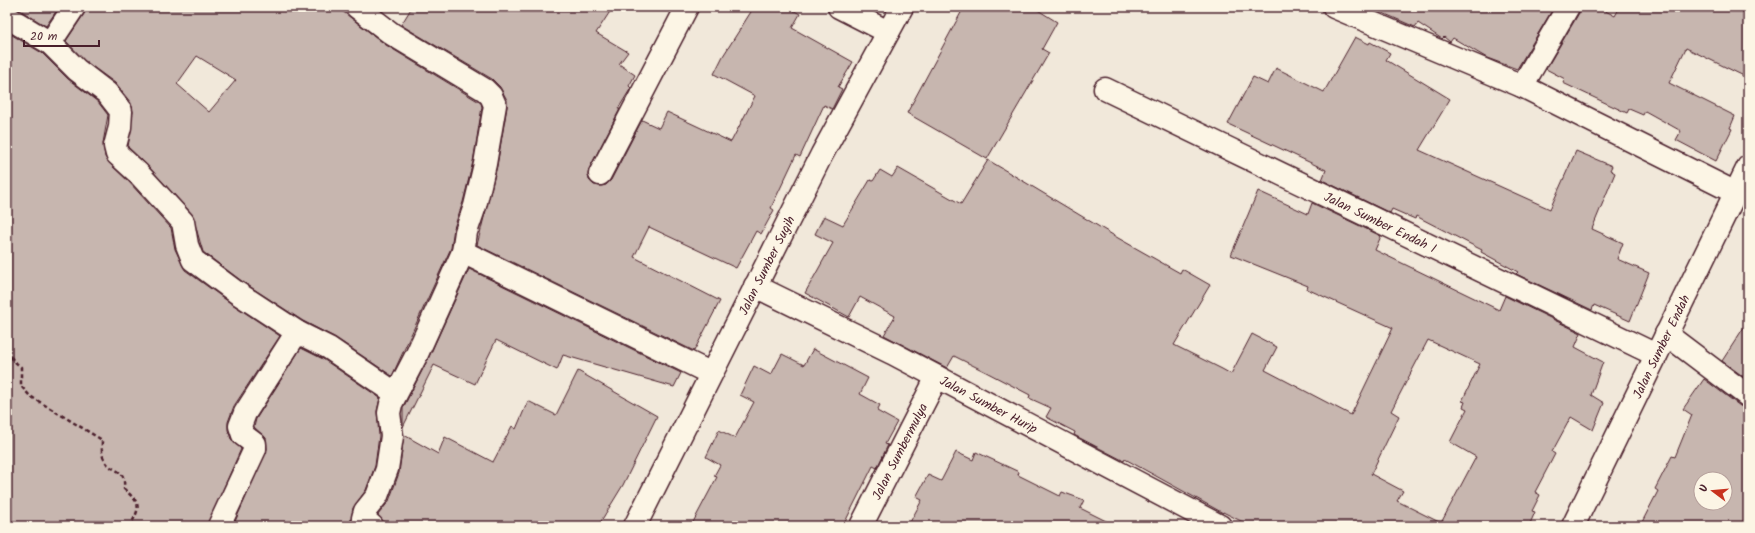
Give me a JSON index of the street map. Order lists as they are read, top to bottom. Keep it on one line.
{"streets":{"street":["Jalan Sumber Endah I","Jalan Sumber Sugih","Jalan Sumber Endah","Jalan Sumber Hurip","Jalan Sumbermulya"]},"crossings":[["Jalan Sumber Endah I","Jalan Sumber Endah"],["Jalan Sumber Sugih","Jalan Sumber Hurip"],["Jalan Sumber Hurip","Jalan Sumbermulya"]],"scale_bar":"20 m","north":"left"}
